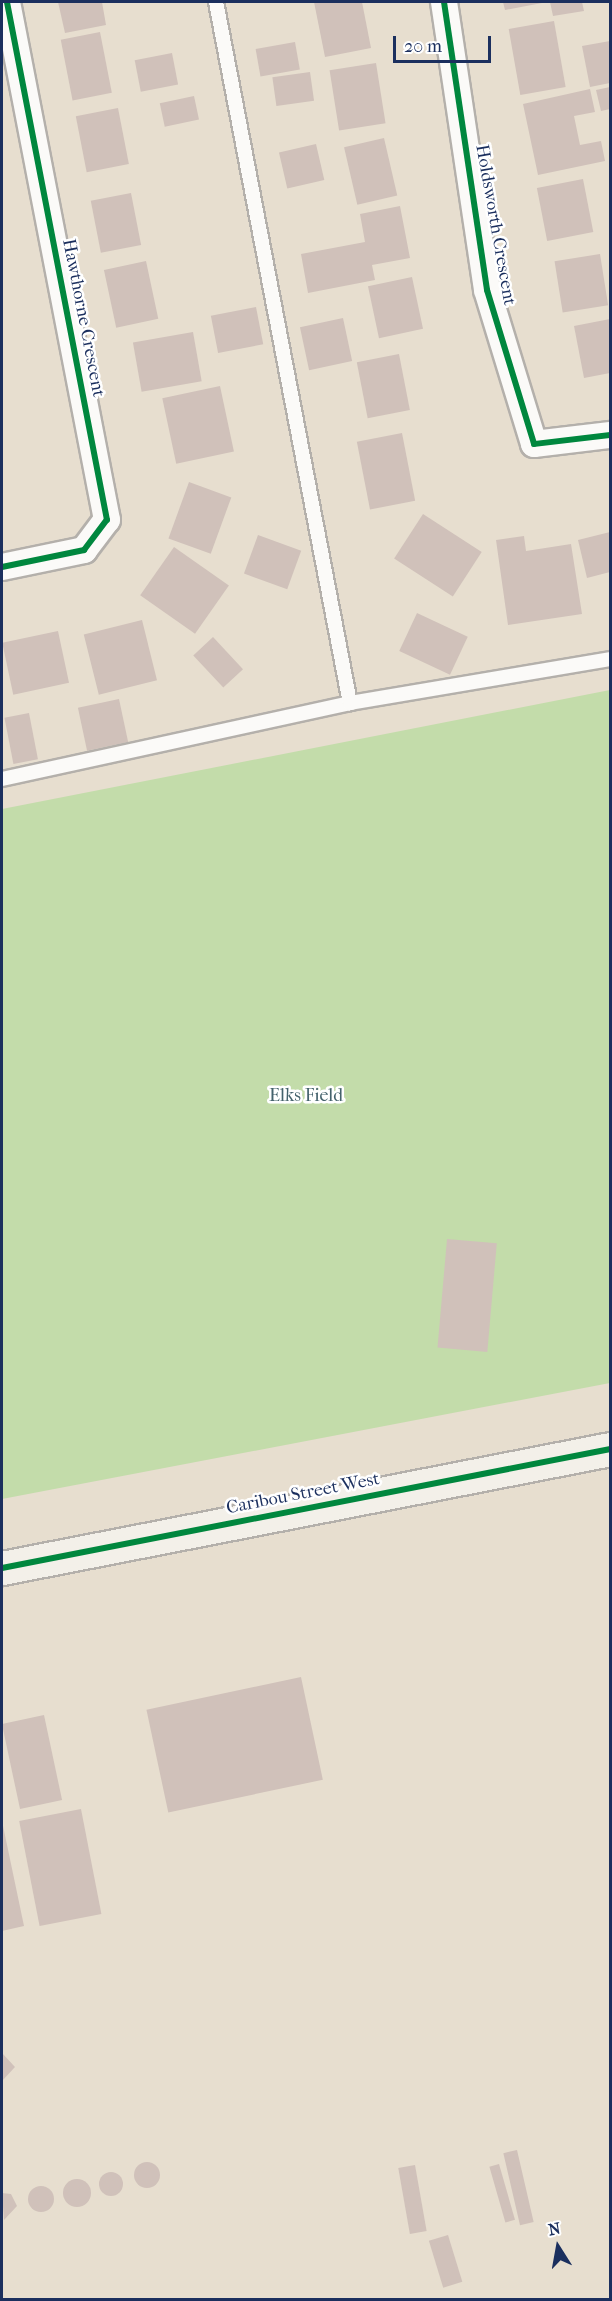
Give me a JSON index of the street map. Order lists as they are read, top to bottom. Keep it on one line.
{"streets":{"street":["Holdsworth Crescent","Hawthorne Crescent","Caribou Street West"]},"parks":["Elks Field"],"scale_bar":"20 m","north":"top"}
